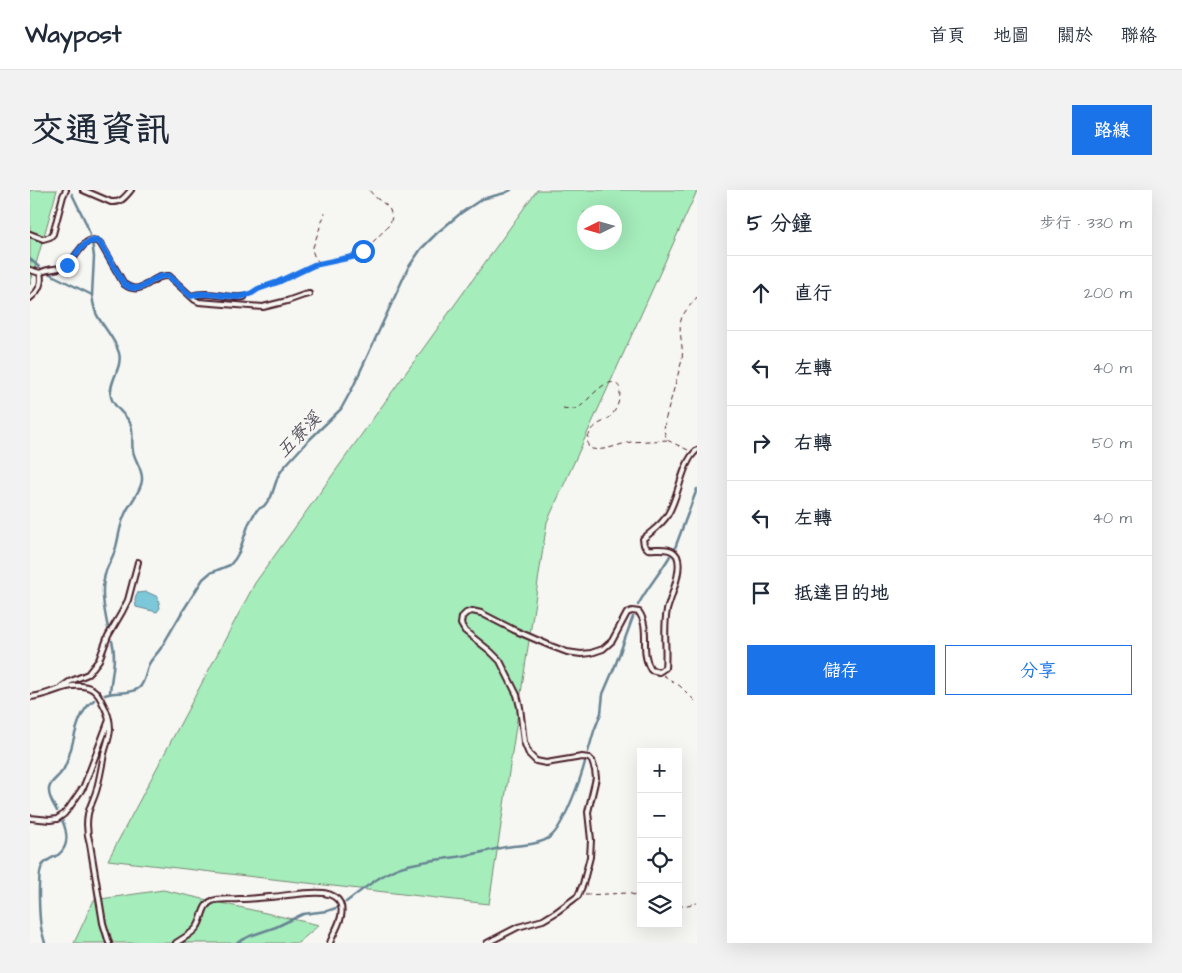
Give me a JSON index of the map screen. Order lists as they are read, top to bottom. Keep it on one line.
{"water":["五寮溪"],"north":"left","page":{"header":"Waypost","nav":["首頁","地圖","關於","聯絡"],"title":"交通資訊","buttons":["路線",["儲存","分享"]],"heading":["5 分鐘","步行 · 330 m"],"list":[["直行","200 m"],["左轉","40 m"],["右轉","50 m"],["左轉","40 m"],"抵達目的地"],"map_buttons":["+","−"]}}
